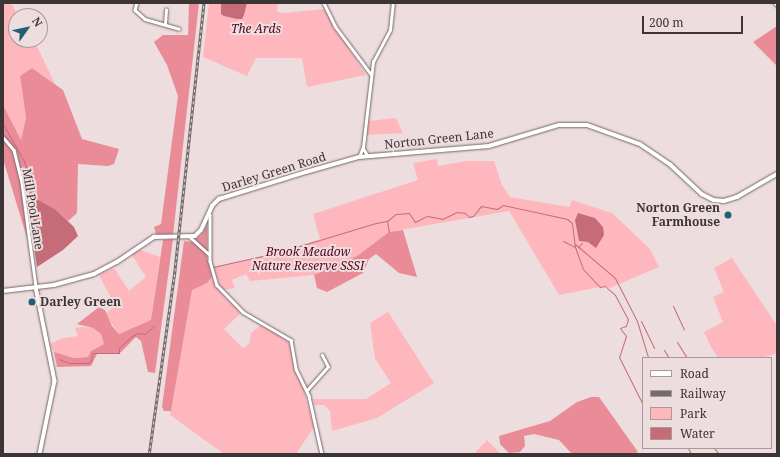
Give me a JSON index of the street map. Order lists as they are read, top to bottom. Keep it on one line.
{"streets":{"street":["Norton Green Lane","Darley Green Road","Mill Pool Lane"]},"crossings":[["Norton Green Lane","Darley Green Road"]],"parks":["The Ards","Brook Meadow Nature Reserve SSSI"],"places":["Norton Green Farmhouse","Darley Green"],"legend":["Road","Railway","Park","Water"],"scale_bar":"200 m","north":"top right"}
